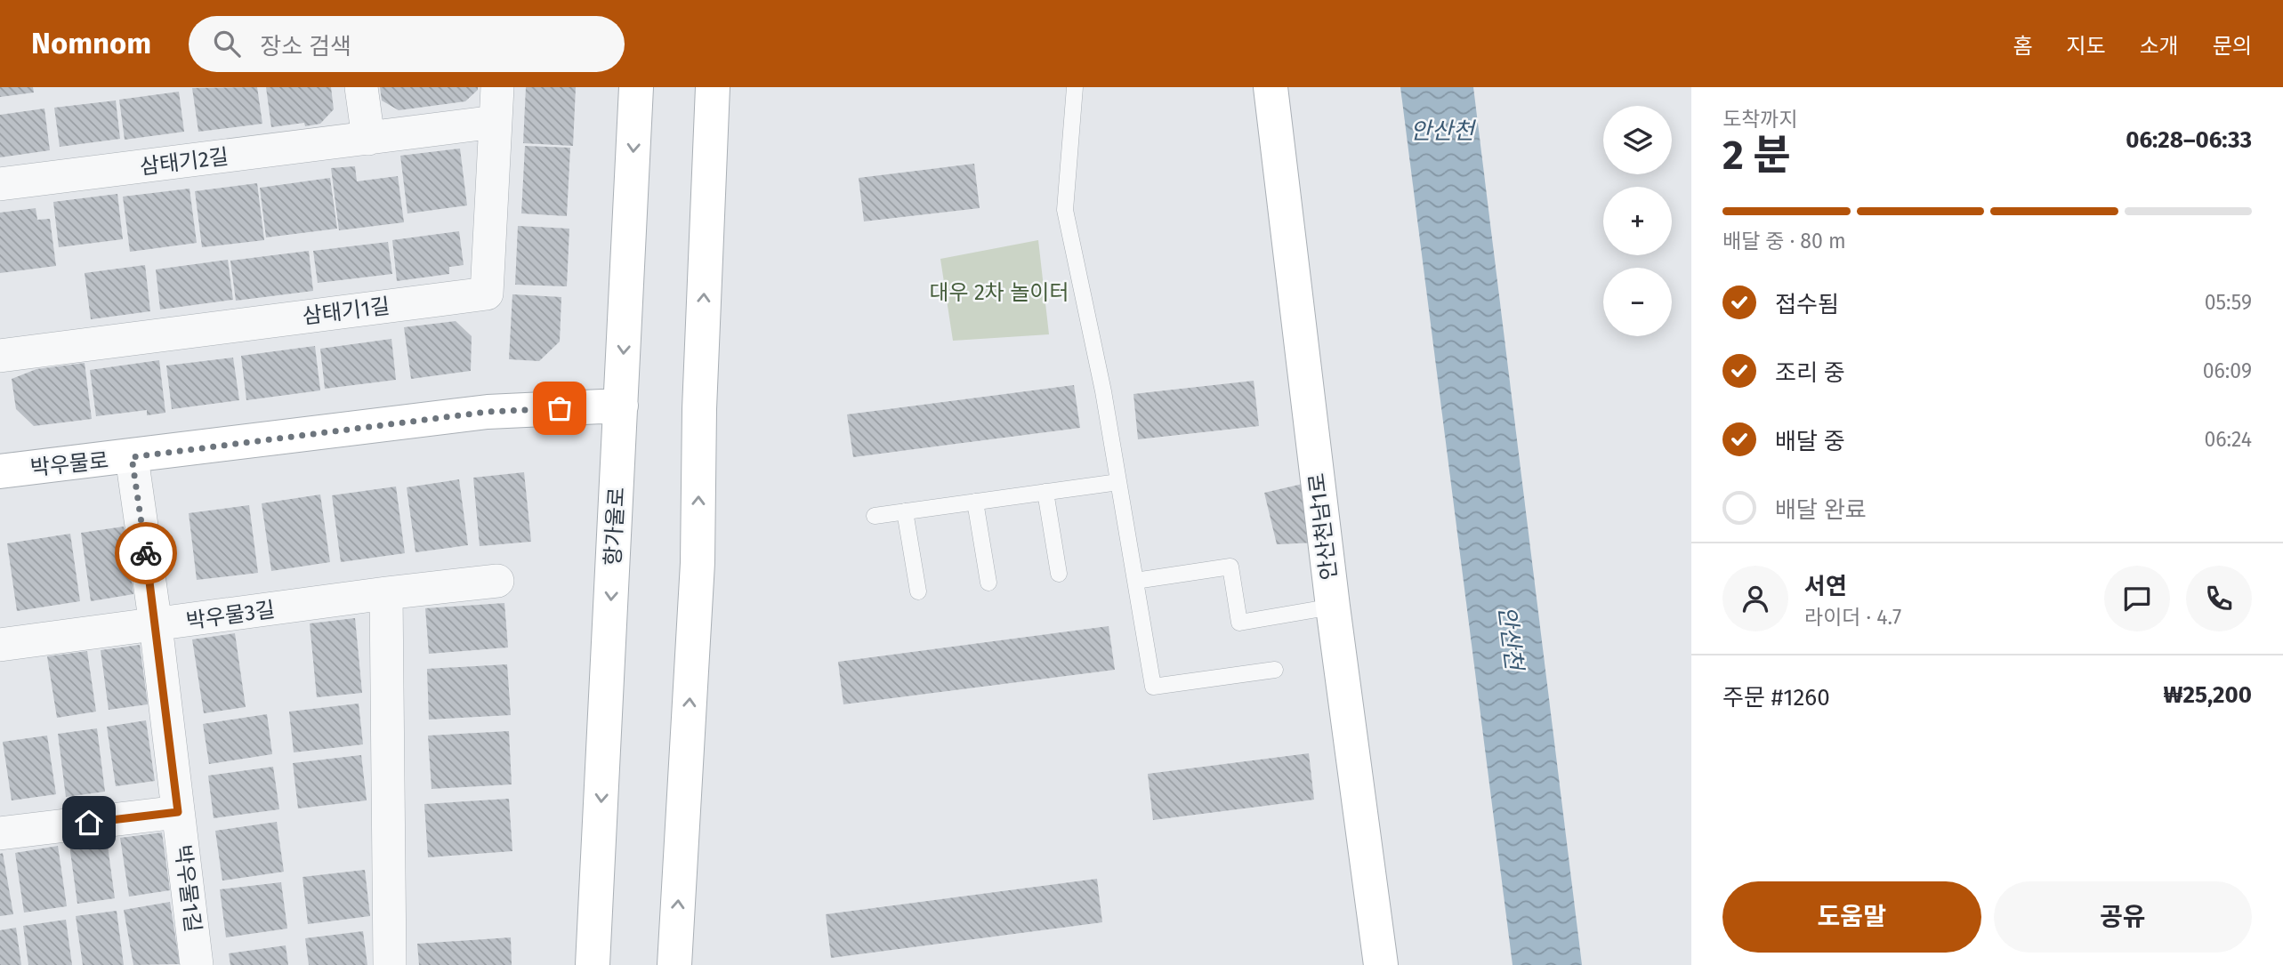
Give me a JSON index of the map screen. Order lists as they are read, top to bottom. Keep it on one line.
{"streets":{"main road":["박우물로","항가울로","안산천남1로"],"street":["삼태기2길","삼태기1길","박우물3길","박우물1길"]},"crossings":[["삼태기2길","삼태기1길"],["박우물로","항가울로"],["박우물로","박우물1길"],["박우물3길","박우물1길"]],"water":["안산천"],"parks":["대우 2차 놀이터"],"page":{"header":"Nomnom","search":"장소 검색","nav":["홈","지도","소개","문의"],"heading":["2 분","도착까지","06:28–06:33"],"panel":["서연","라이더 · 4.7","주문 #1260","₩25,200"],"map_buttons":["+","−"],"bar":"배달 중 · 80 m","list":[["접수됨","05:59"],["조리 중","06:09"],["배달 중","06:24"],"배달 완료"],"buttons":["도움말","공유"]}}
